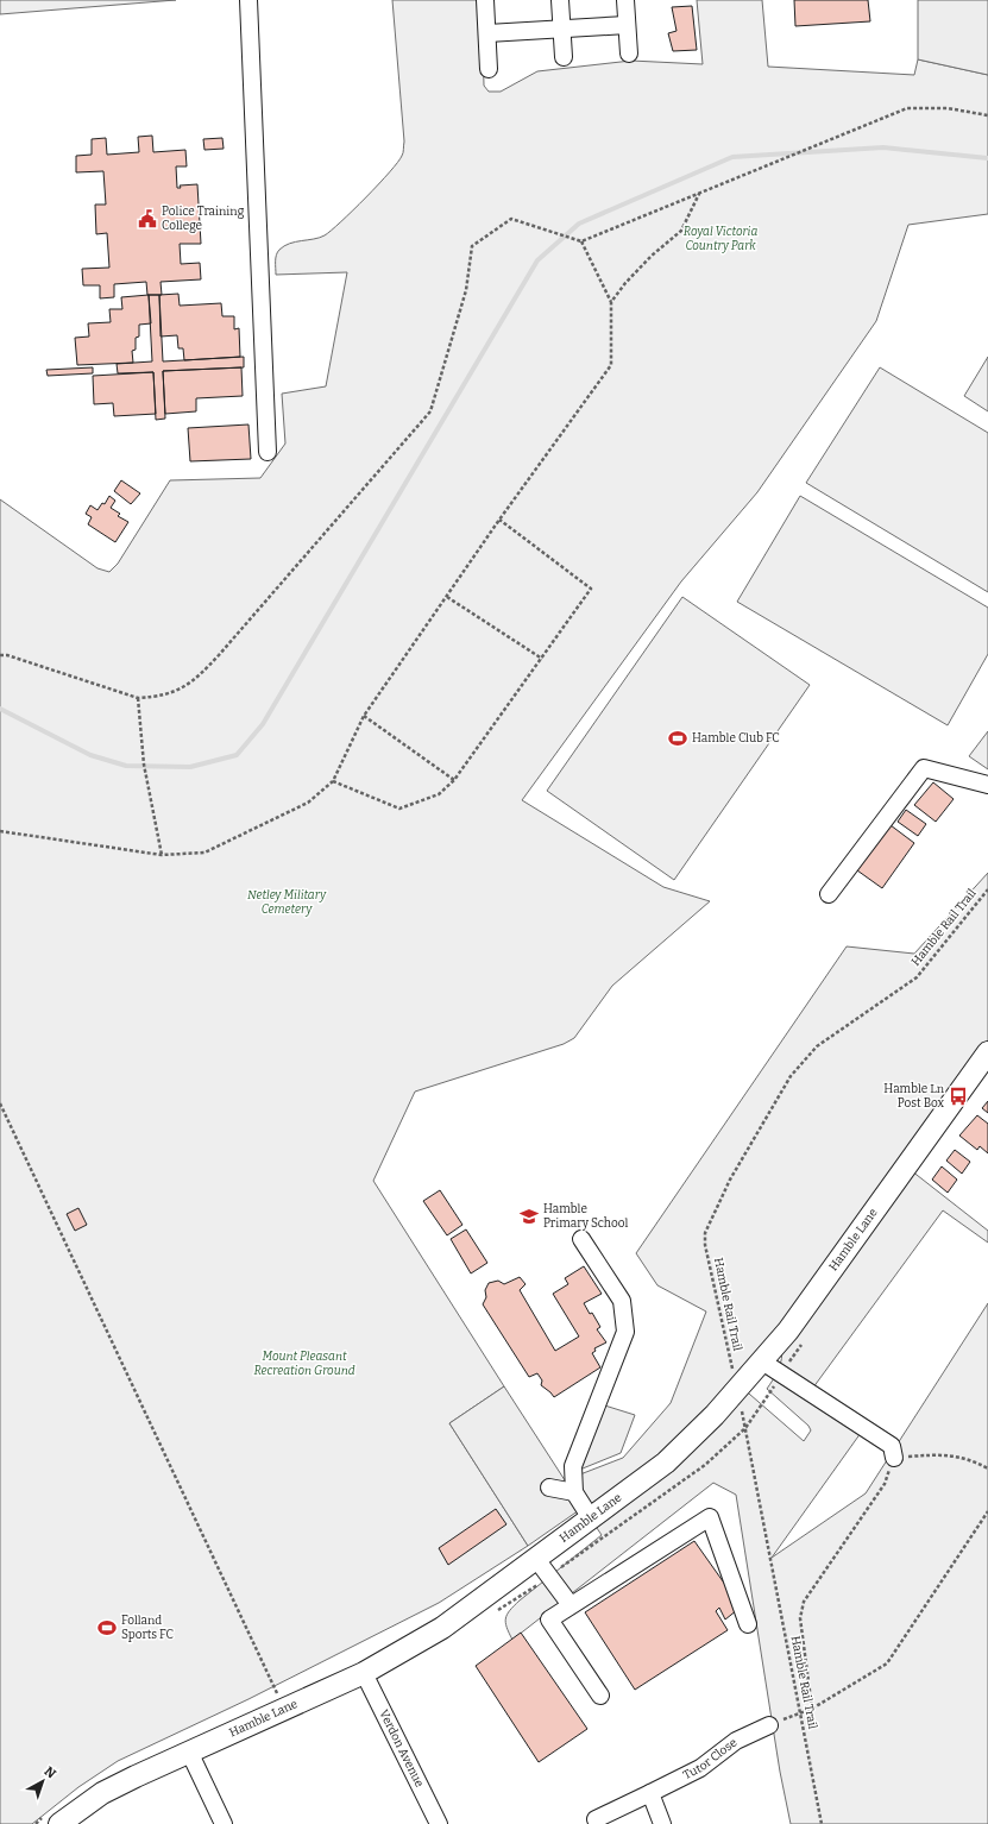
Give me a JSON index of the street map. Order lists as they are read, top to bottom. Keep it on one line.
{"streets":{"main road":["Hamble Lane"],"street":["Verdon Avenue","Tutor Close"],"path":["Hamble Rail Trail"]},"crossings":[["Hamble Rail Trail","Hamble Lane"],["Hamble Lane","Verdon Avenue"]],"parks":["Royal Victoria Country Park","Netley Military Cemetery","Mount Pleasant Recreation Ground"],"places":{"public building":["Police Training College"],"sports":["Hamble Club FC","Folland Sports FC"],"bus stop":["Hamble Ln Post Box"],"school or university":["Hamble Primary School"]},"north":"top right"}
